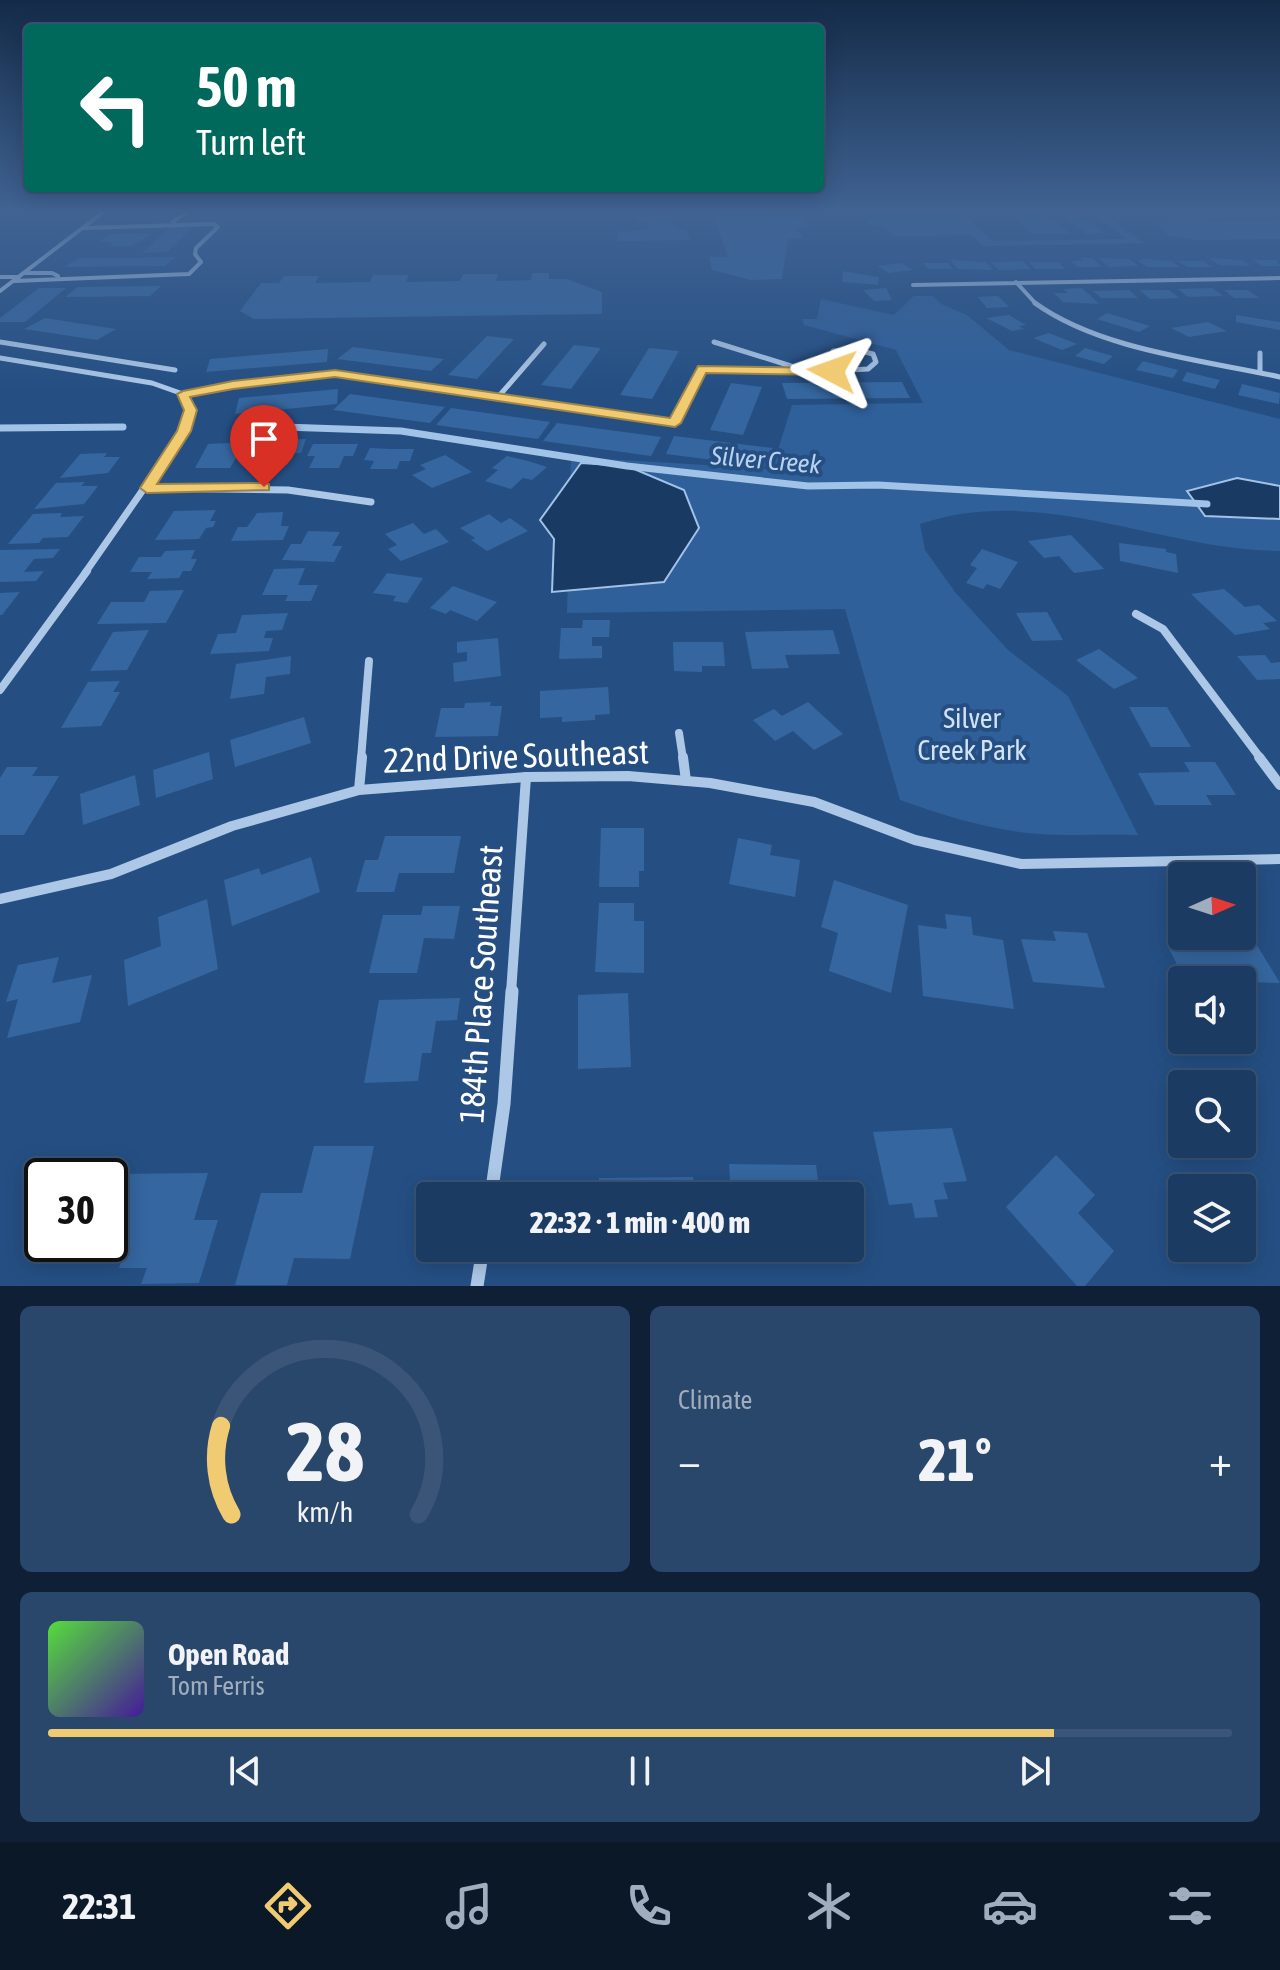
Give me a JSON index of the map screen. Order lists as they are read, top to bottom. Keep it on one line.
{"streets":{"street":["22nd Drive Southeast","184th Place Southeast"]},"crossings":[["22nd Drive Southeast","184th Place Southeast"]],"water":["Silver Creek"],"parks":["Silver Creek Park"],"north":"right","page":{"turn":["50 m","Turn left"],"limit":"30","trip":"22:32 · 1 min · 400 m","tile":"Climate","heat":["−","21°","+"],"song":["Open Road","Tom Ferris"],"tabs":"22:31","gauge":["28","km/h"]}}
